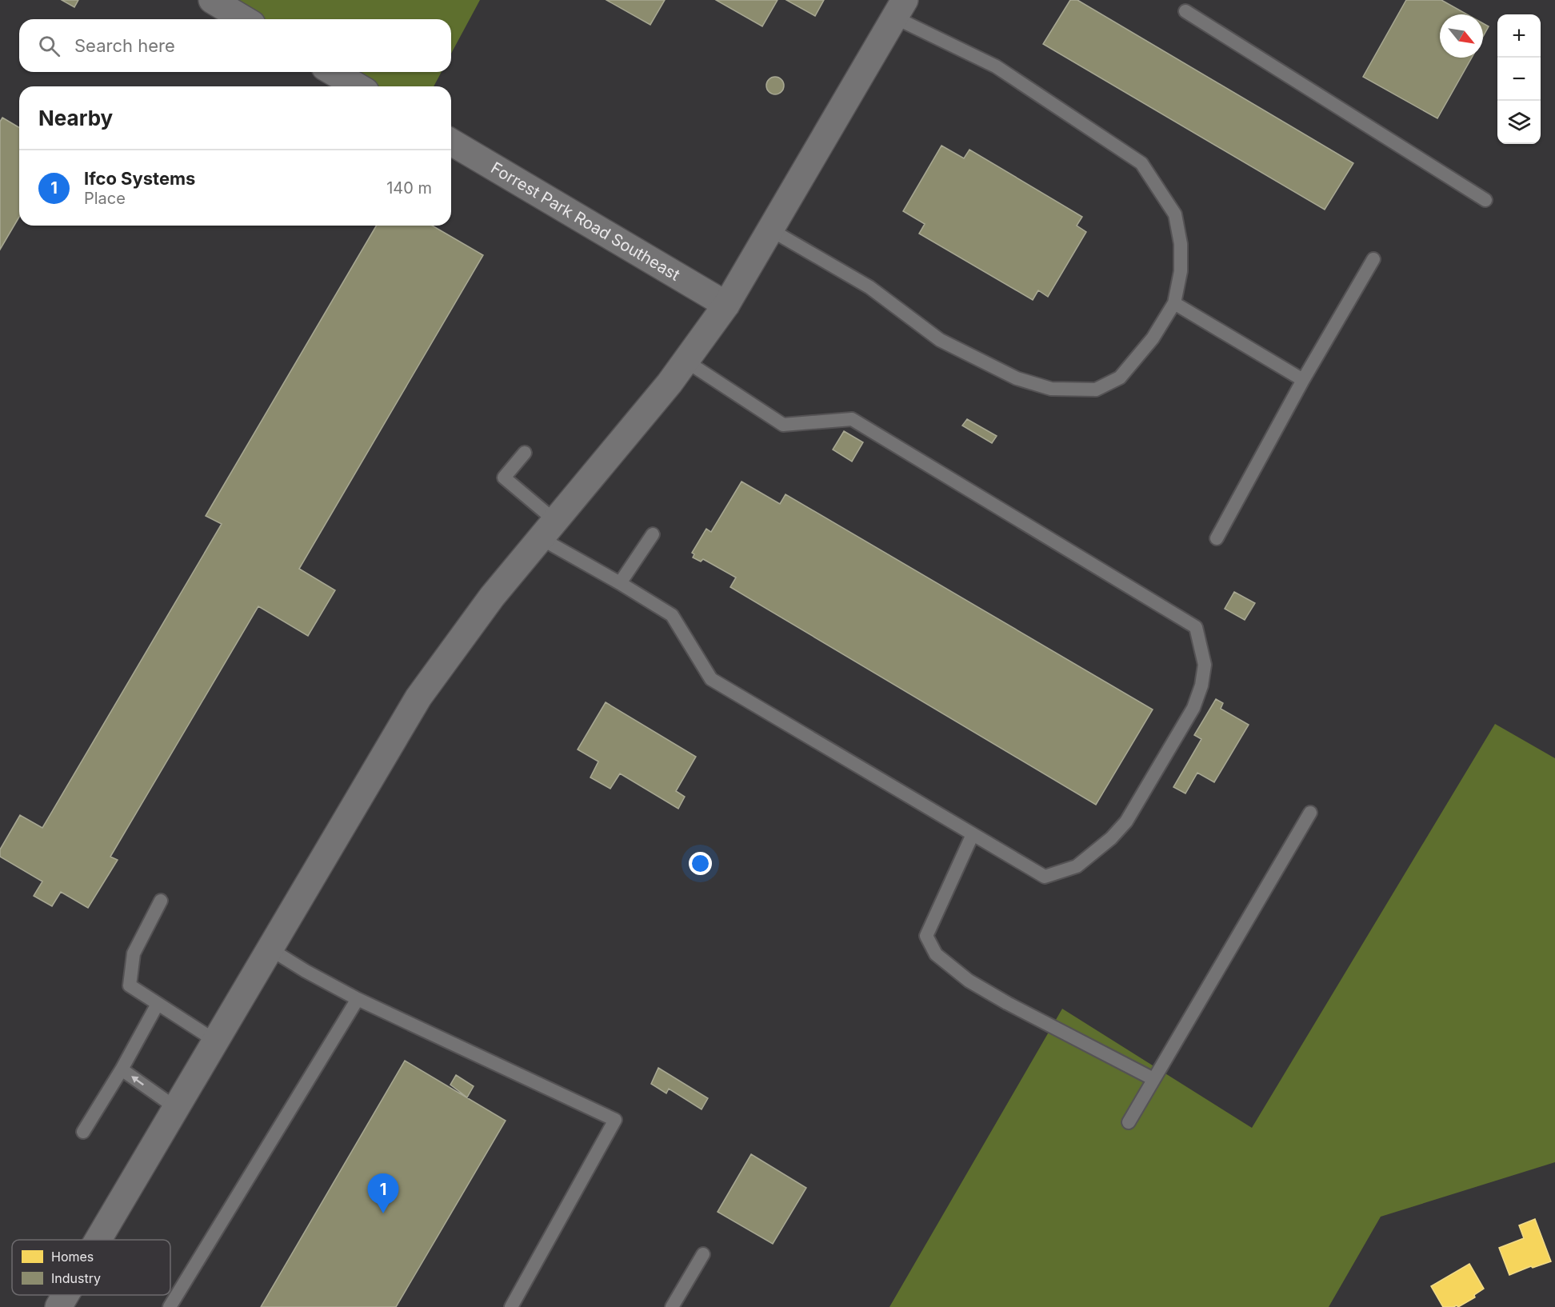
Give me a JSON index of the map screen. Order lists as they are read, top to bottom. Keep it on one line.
{"streets":{"street":["Forrest Park Road Southeast"]},"legend":["Homes","Industry"],"north":"bottom right","page":{"map_buttons":["+","−"],"search":"Search here","heading":"Nearby","list":[{"mark":"1","name":"Ifco Systems","note":"Place","value":"140 m"}],"pins":"1"}}
